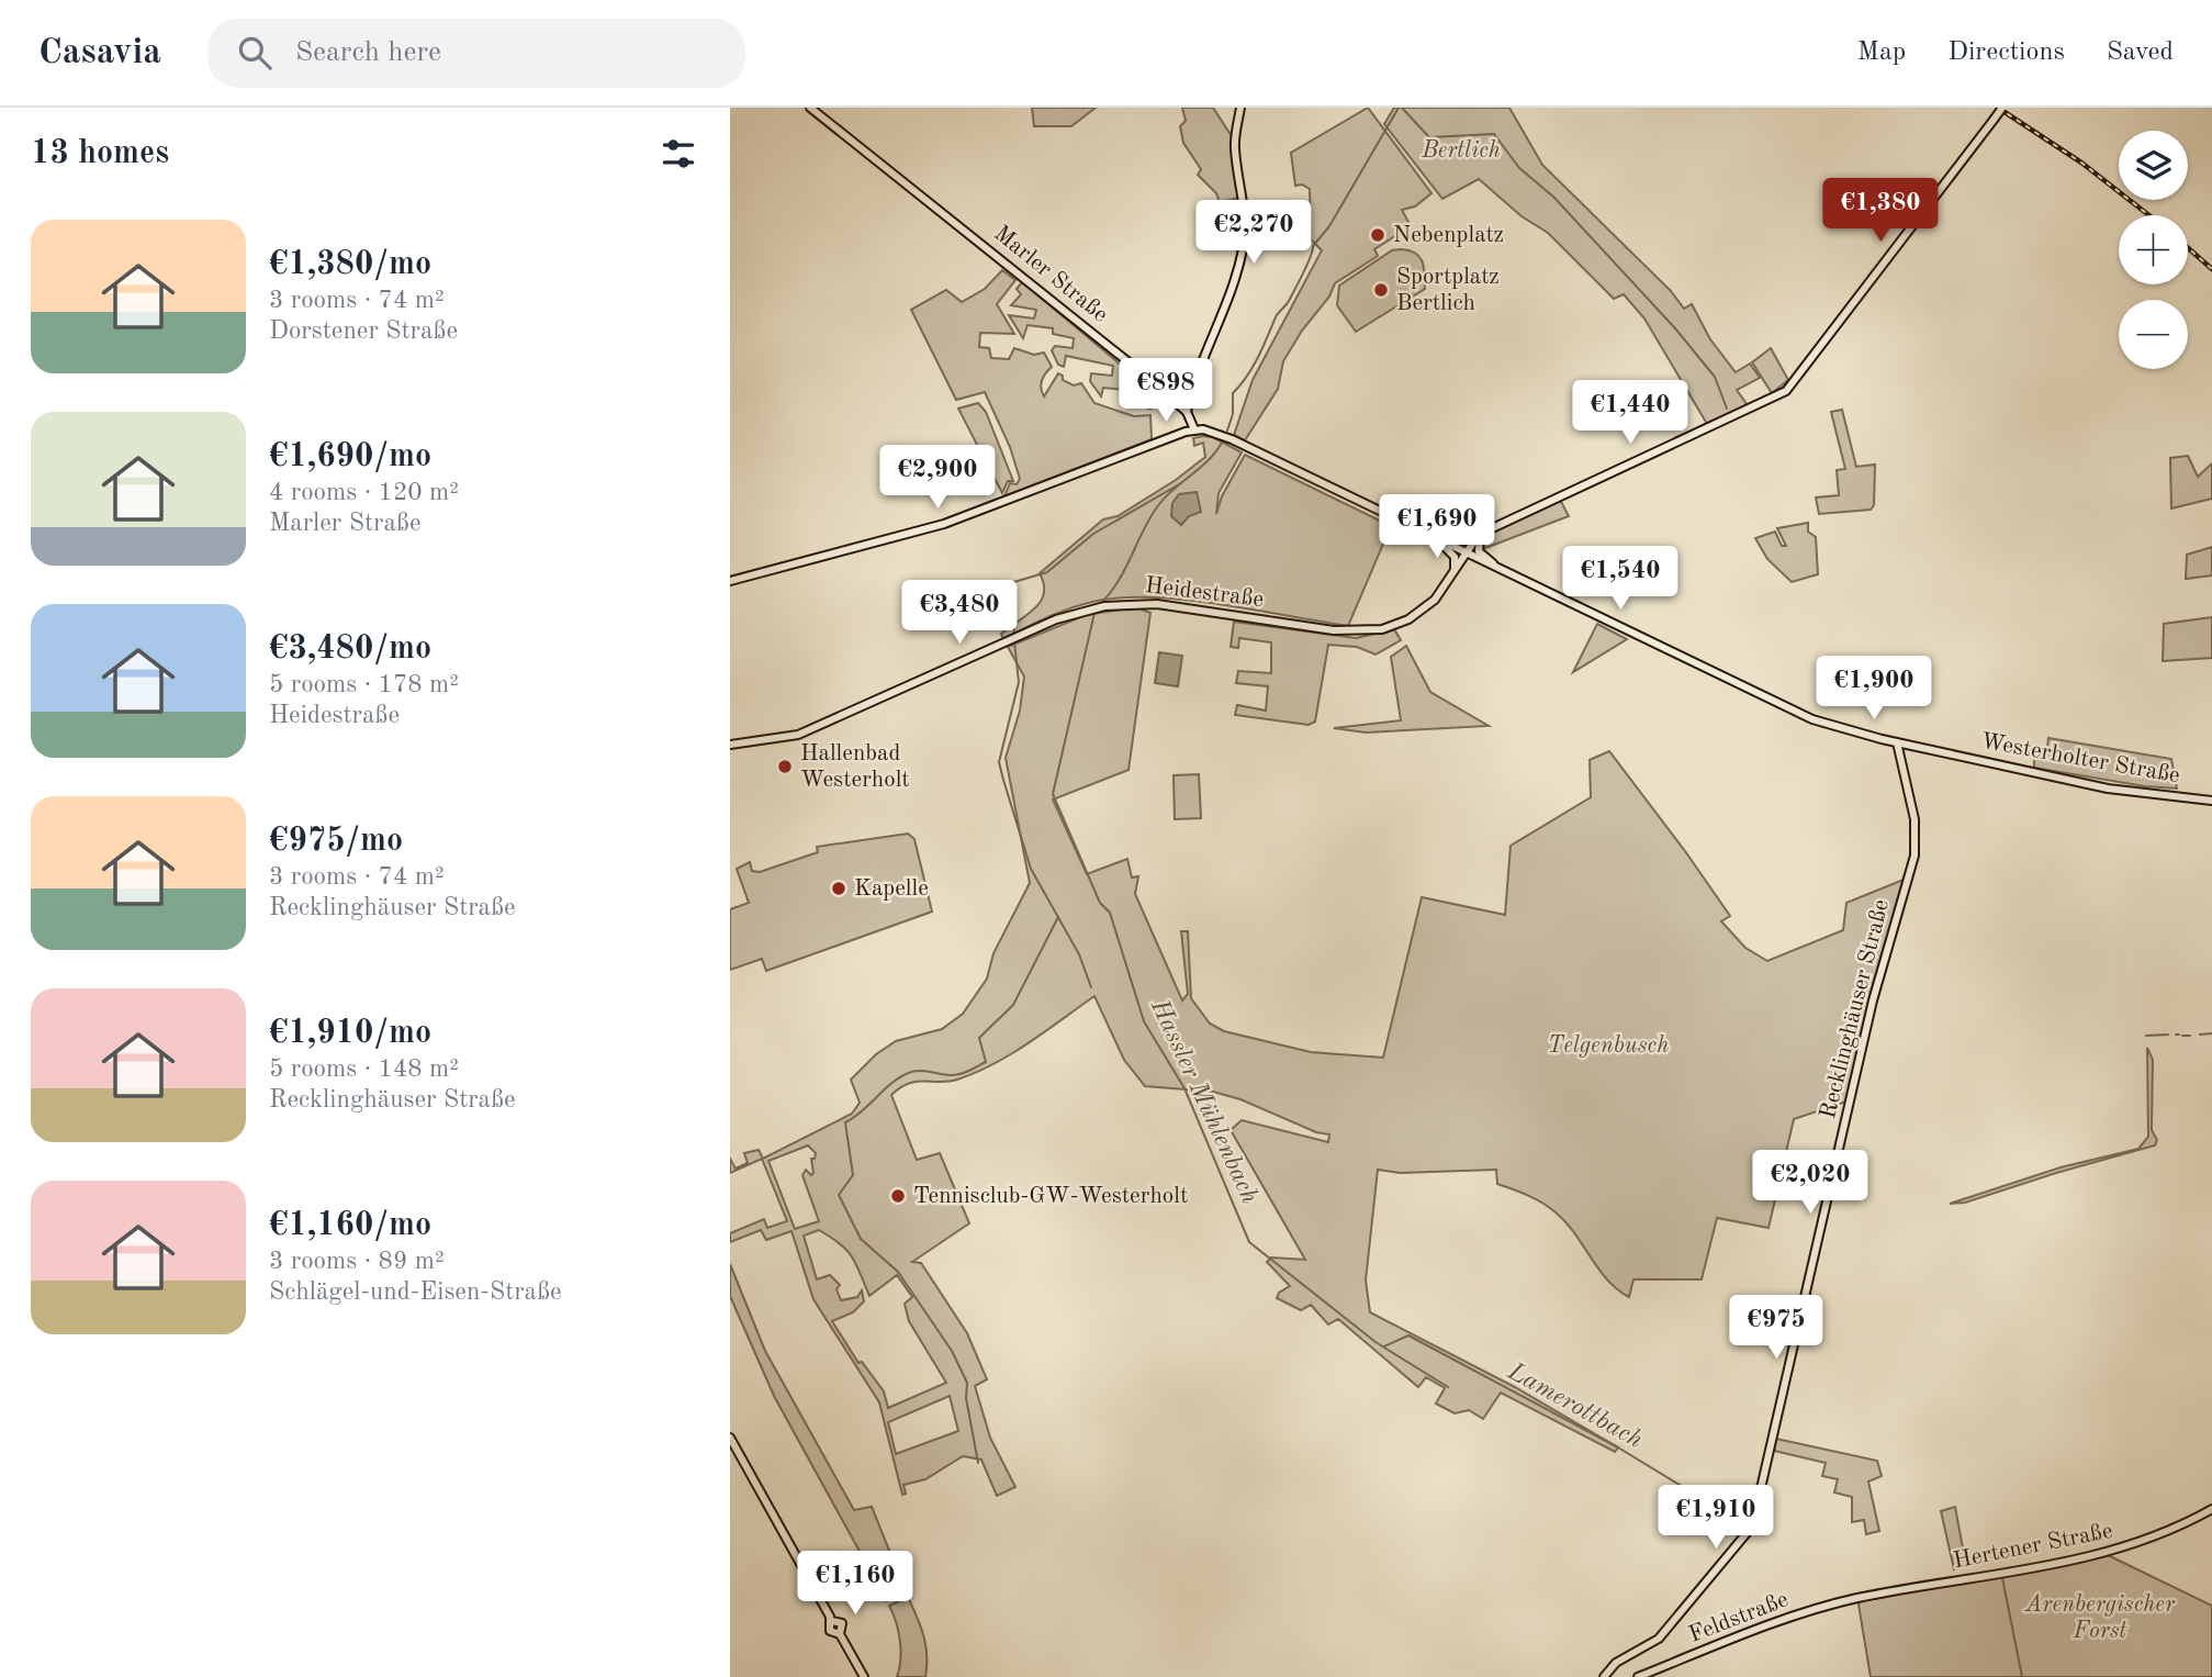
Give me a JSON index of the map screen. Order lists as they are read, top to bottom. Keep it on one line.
{"streets":{"main road":["Marler Straße","Heidestraße","Westerholter Straße","Recklinghäuser Straße","Hertener Straße","Feldstraße"]},"crossings":[["Westerholter Straße","Recklinghäuser Straße"],["Hertener Straße","Feldstraße"]],"water":["Hassler Mühlenbach","Lamerottbach"],"parks":["Bertlich","Telgenbusch","Arenbergischer Forst"],"places":["Nebenplatz","Sportplatz Bertlich","Hallenbad Westerholt","Kapelle","Tennisclub-GW-Westerholt"],"page":{"header":"Casavia","search":"Search here","nav":["Map","Directions","Saved"],"heading":"13 homes","map_buttons":["+","−"],"price":["€1,380","€2,270","€898","€1,440","€2,900","€1,690","€1,540","€3,480","€1,900","€2,020","€975","€1,910","€1,160"],"list":[{"name":"€1,380/mo","note":"3 rooms · 74 m² · Dorstener Straße"},{"name":"€1,690/mo","note":"4 rooms · 120 m² · Marler Straße"},{"name":"€3,480/mo","note":"5 rooms · 178 m² · Heidestraße"},{"name":"€975/mo","note":"3 rooms · 74 m² · Recklinghäuser Straße"},{"name":"€1,910/mo","note":"5 rooms · 148 m² · Recklinghäuser Straße"},{"name":"€1,160/mo","note":"3 rooms · 89 m² · Schlägel-und-Eisen-Straße"}]}}
